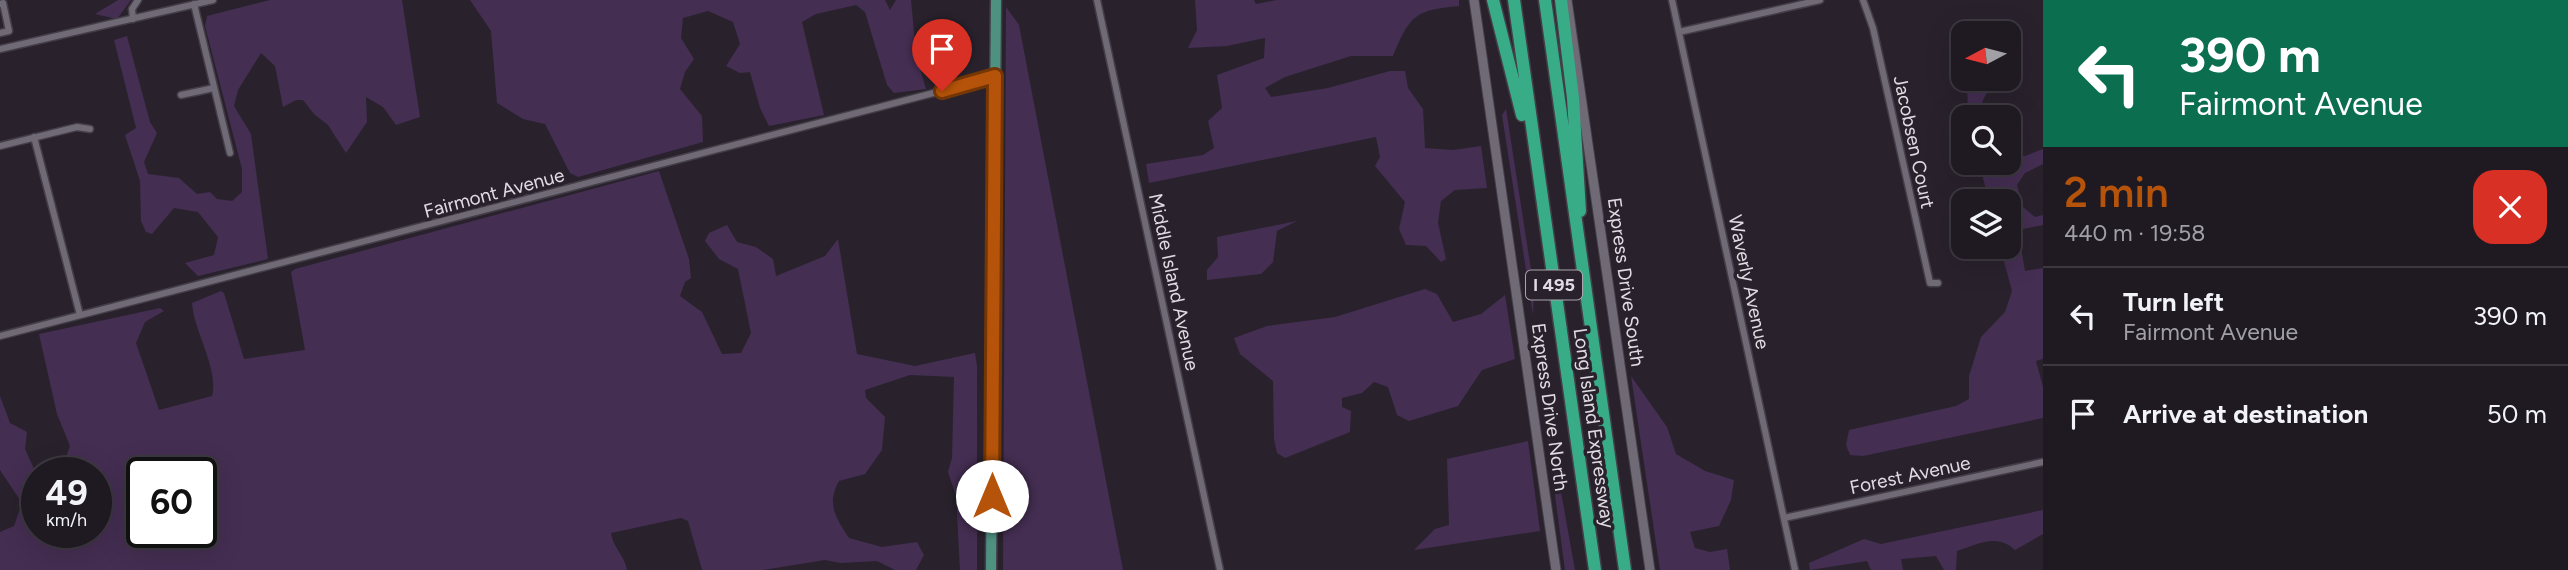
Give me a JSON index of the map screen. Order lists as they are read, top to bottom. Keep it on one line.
{"streets":{"highway":["I 495","Long Island Expressway"],"main road":["Express Drive South","Express Drive North"],"street":["Jacobsen Court","Fairmont Avenue","Middle Island Avenue","Waverly Avenue","Forest Avenue"]},"crossings":[["Waverly Avenue","Forest Avenue"]],"north":"left","page":{"turn":["390 m","Fairmont Avenue"],"heading":["2 min","440 m · 19:58"],"list":[{"name":"Turn left","note":"Fairmont Avenue","value":"390 m"},{"name":"Arrive at destination","value":"50 m"}],"speed":"49 km/h","limit":"60"}}
